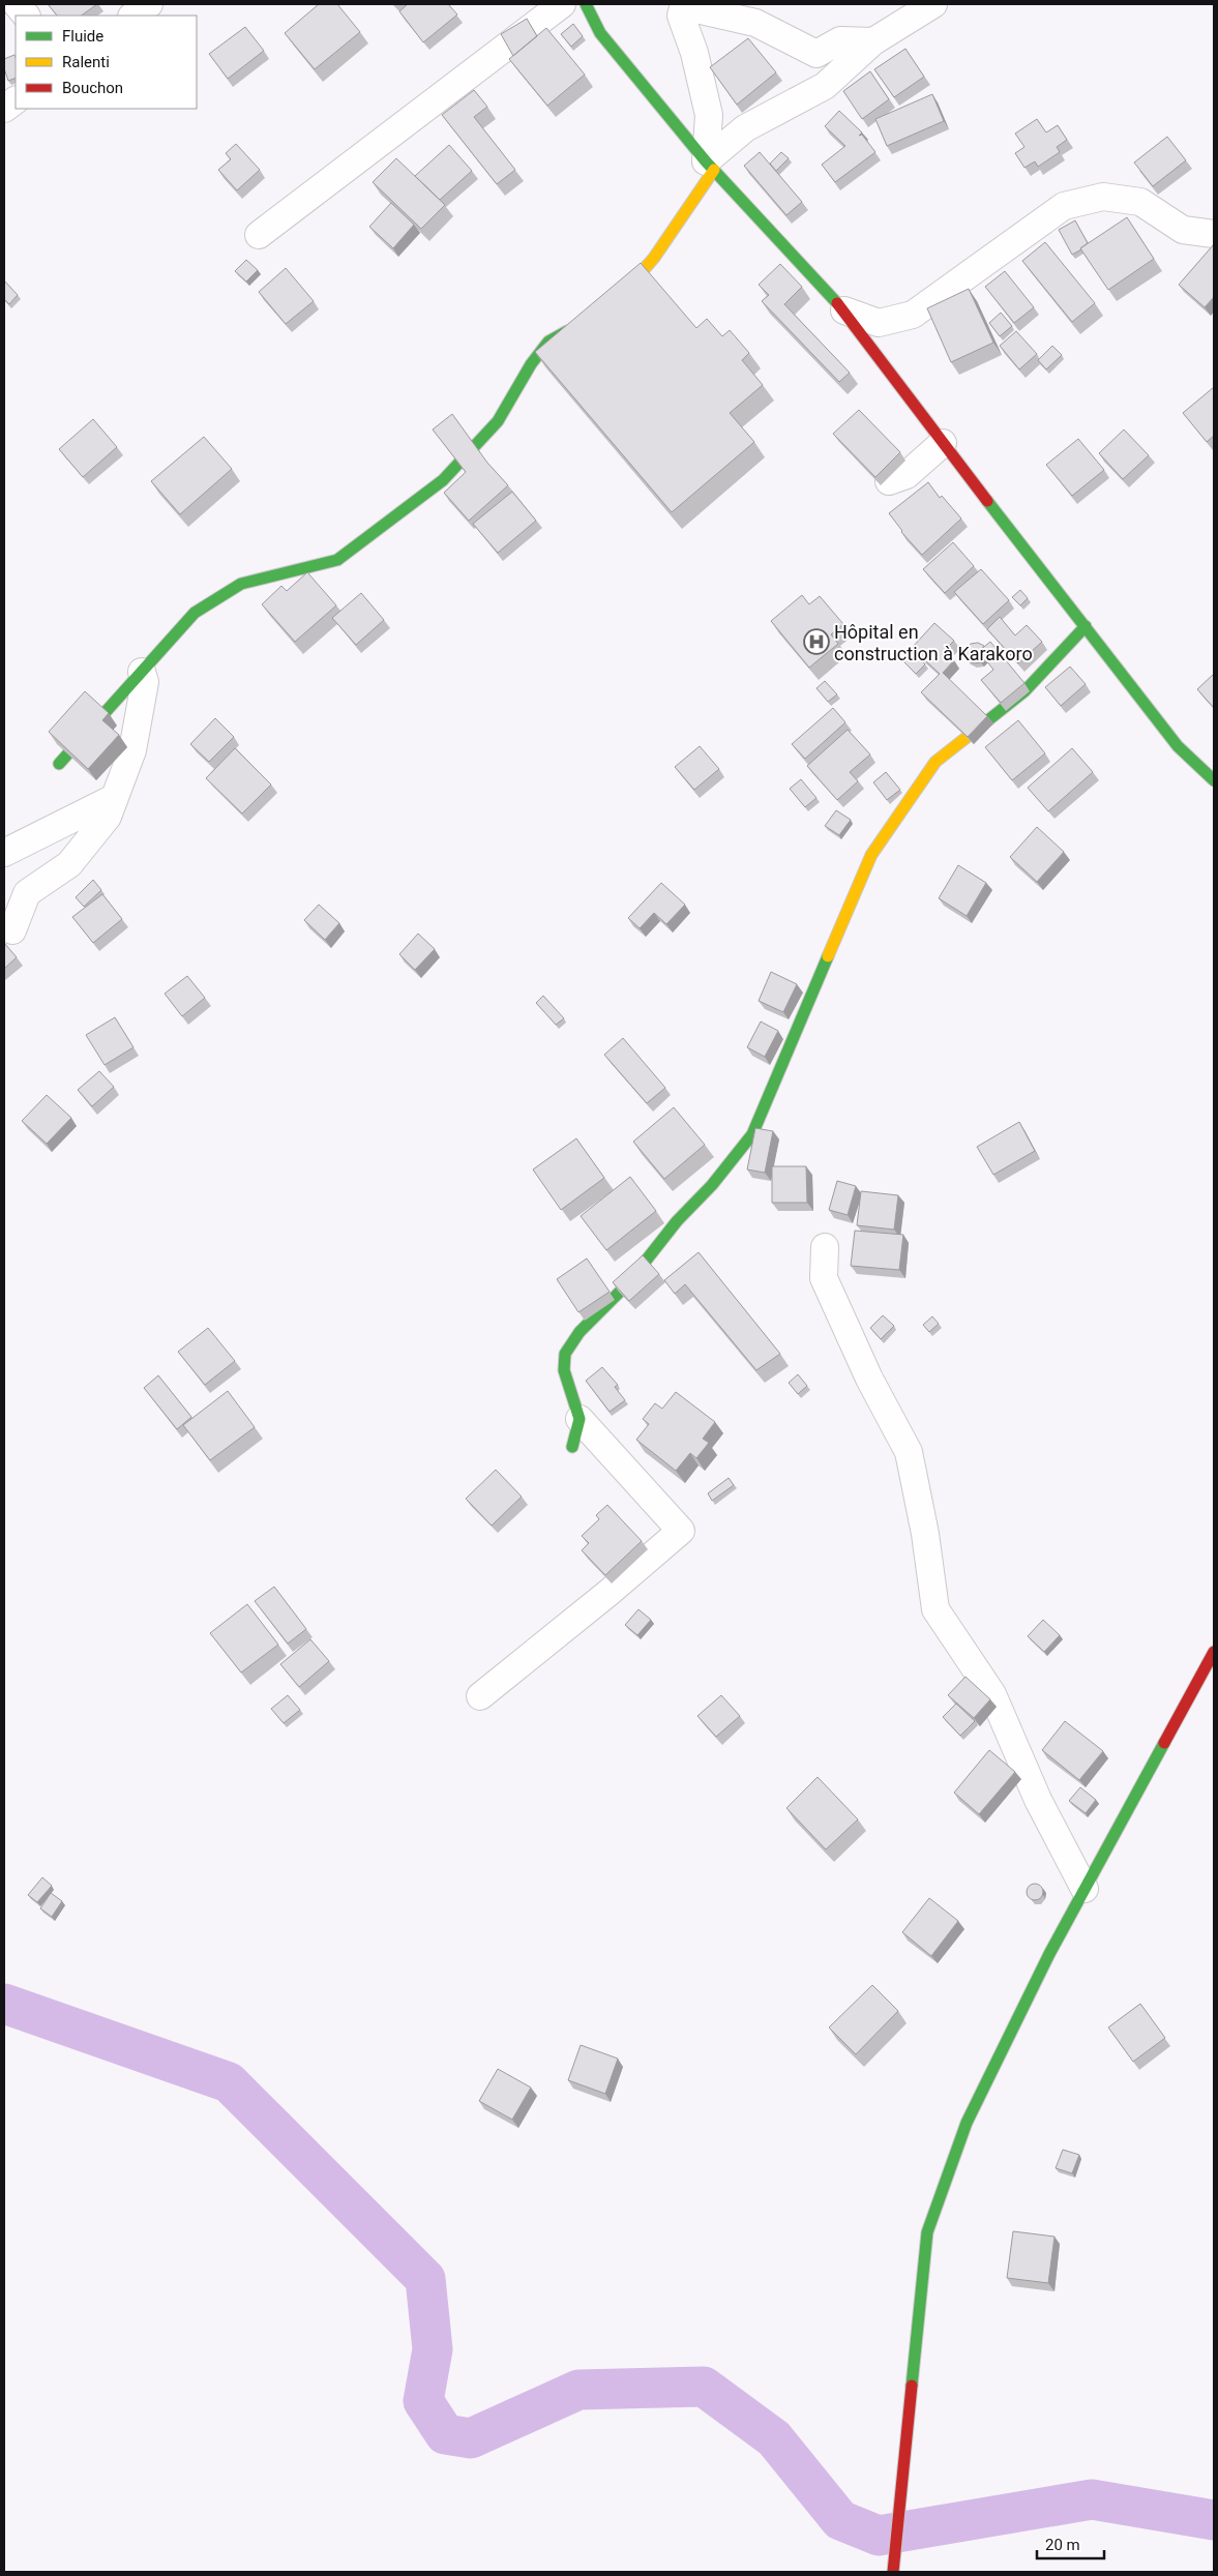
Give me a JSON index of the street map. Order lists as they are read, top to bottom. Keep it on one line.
{"places":{"hospital":["Hôpital en construction à Karakoro"]},"legend":["Fluide","Ralenti","Bouchon"],"scale_bar":"20 m"}
